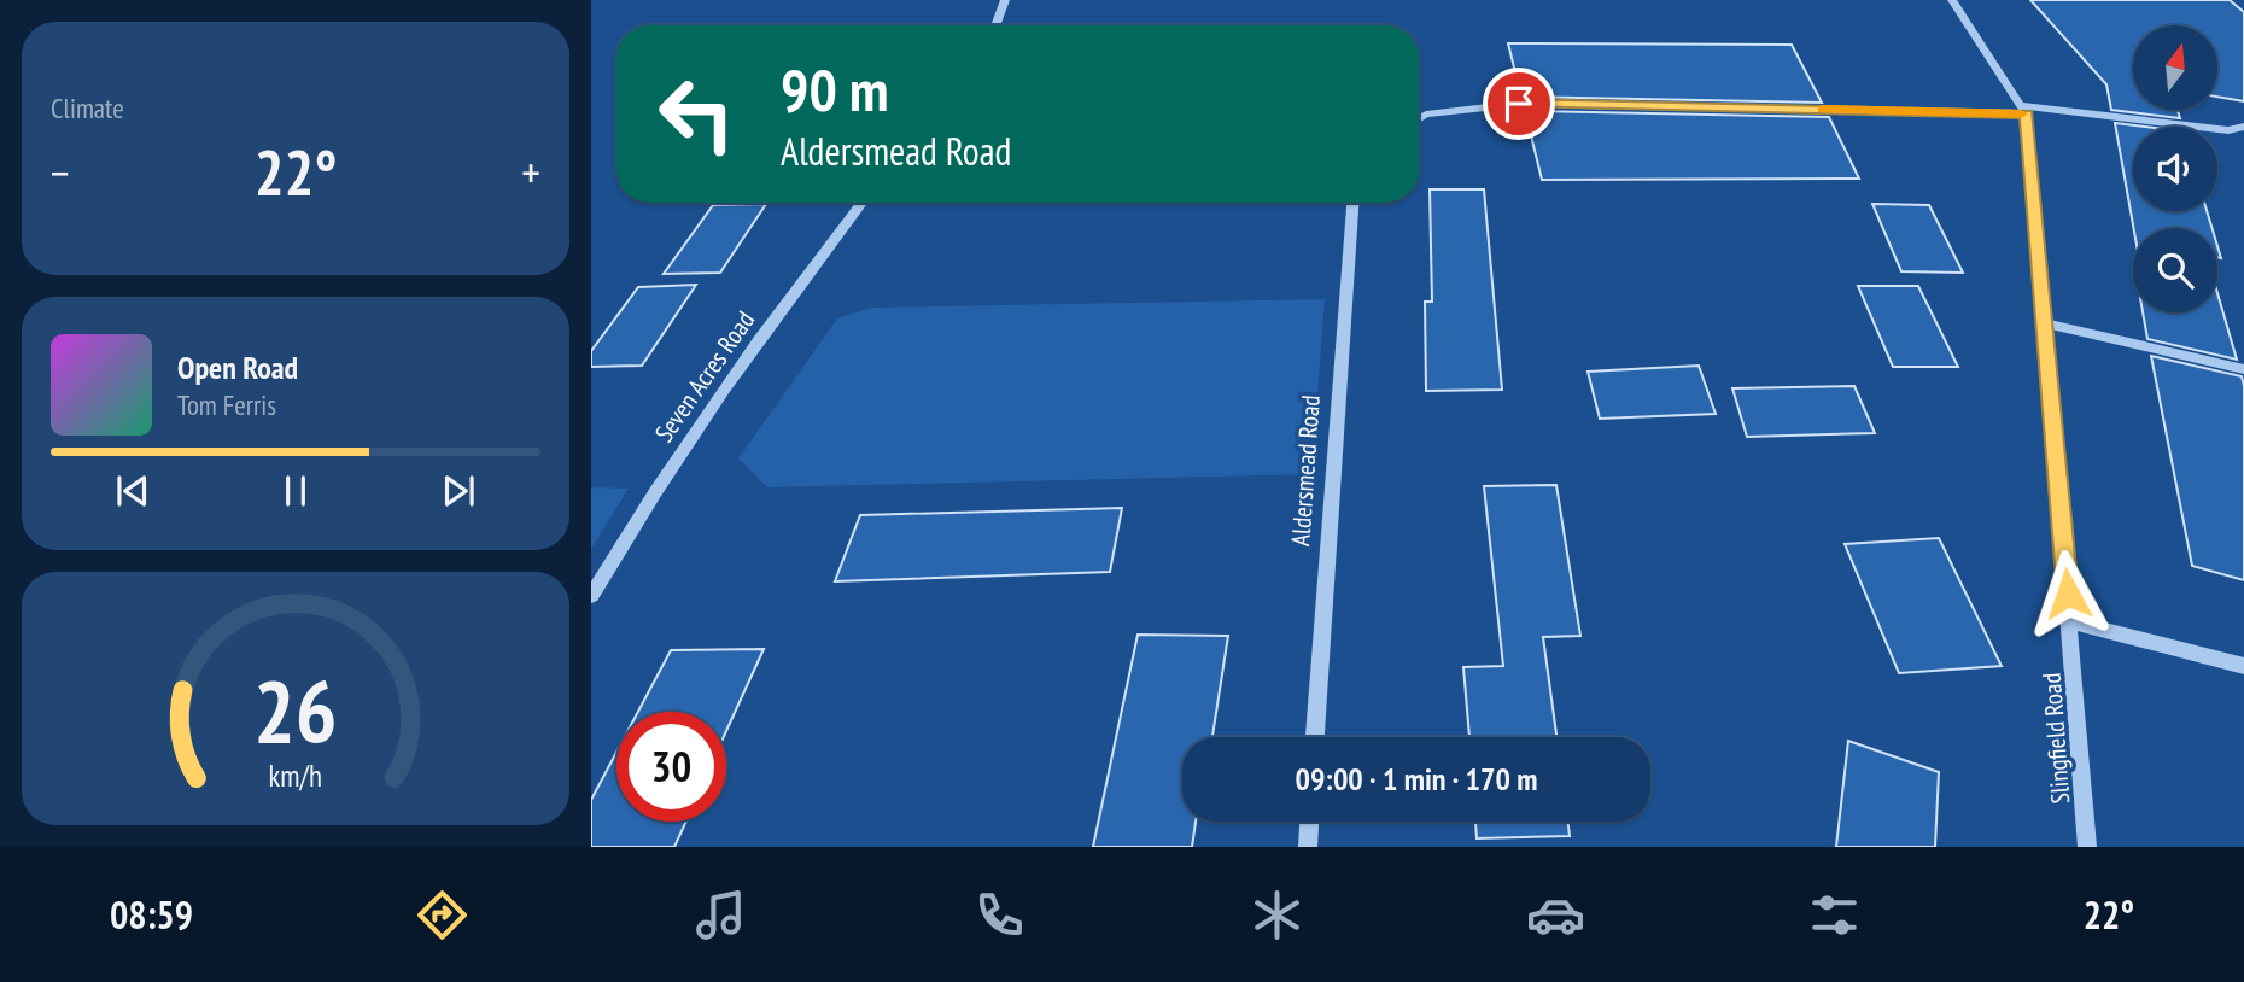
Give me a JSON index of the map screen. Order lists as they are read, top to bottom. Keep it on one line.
{"streets":{"street":["Seven Acres Road","Aldersmead Road","Slingfield Road"]},"north":"top","page":{"tile":"Climate","turn":["90 m","Aldersmead Road"],"heat":["−","22°","+"],"song":["Open Road","Tom Ferris"],"limit":"30","trip":"09:00 · 1 min · 170 m","tabs":["08:59","22°"],"gauge":["26","km/h"]}}
